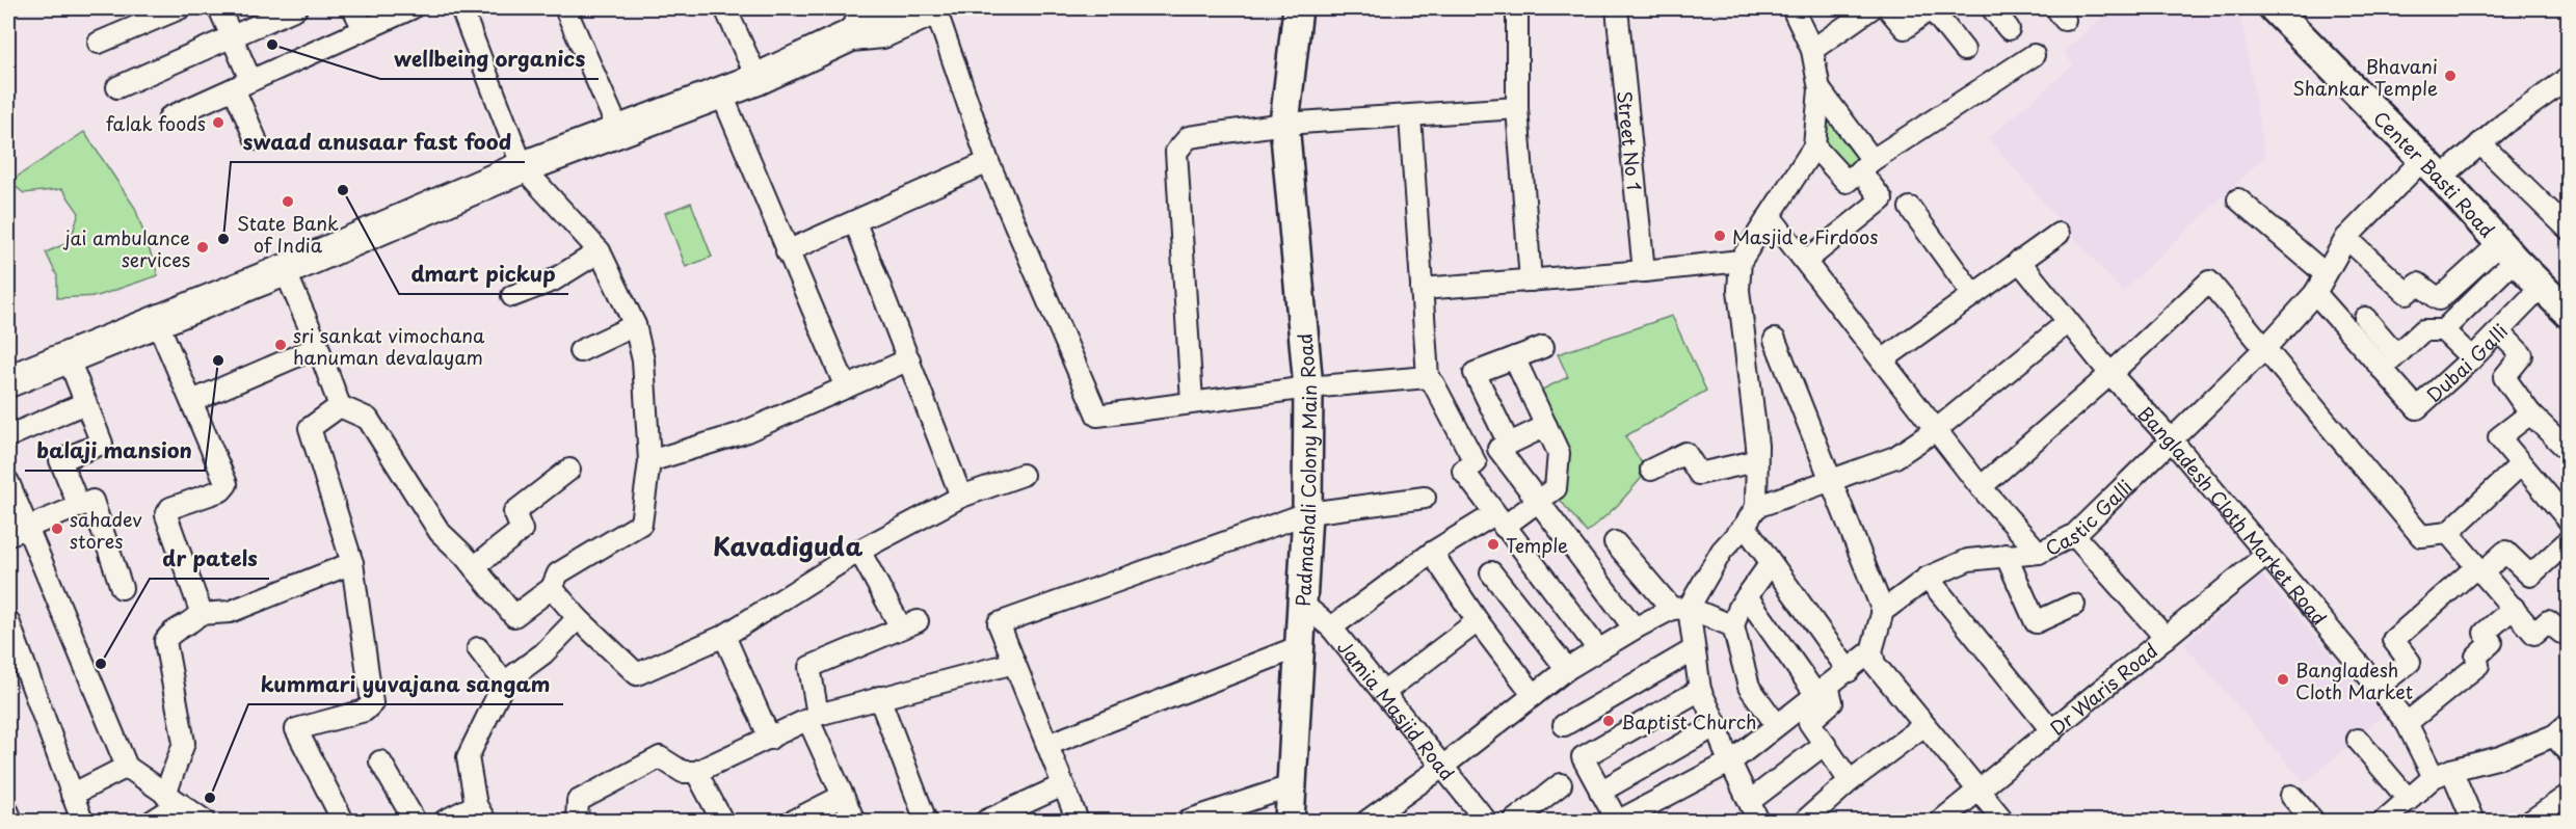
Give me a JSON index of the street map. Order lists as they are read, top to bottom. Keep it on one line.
{"streets":{"street":["Street No 1","Center Basti Road","Dubai Galli","Padmashali Colony Main Road","Castic Galli","Bangladesh Cloth Market Road","Dr Waris Road","Jamia Masjid Road"]},"crossings":[["Center Basti Road","Dubai Galli"],["Center Basti Road","Castic Galli"],["Dubai Galli","Castic Galli"],["Padmashali Colony Main Road","Jamia Masjid Road"],["Castic Galli","Bangladesh Cloth Market Road"],["Bangladesh Cloth Market Road","Dr Waris Road"]],"districts":["Kavadiguda"],"places":["wellbeing organics","Bhavani Shankar Temple","falak foods","dmart pickup","State Bank of India","Masjid e Firdoos","swaad anusaar fast food","jai ambulance services","sri sankat vimochana hanuman devalayam","balaji mansion","sahadev stores","Temple","dr patels","Bangladesh Cloth Market","Baptist Church","kummari yuvajana sangam"]}
